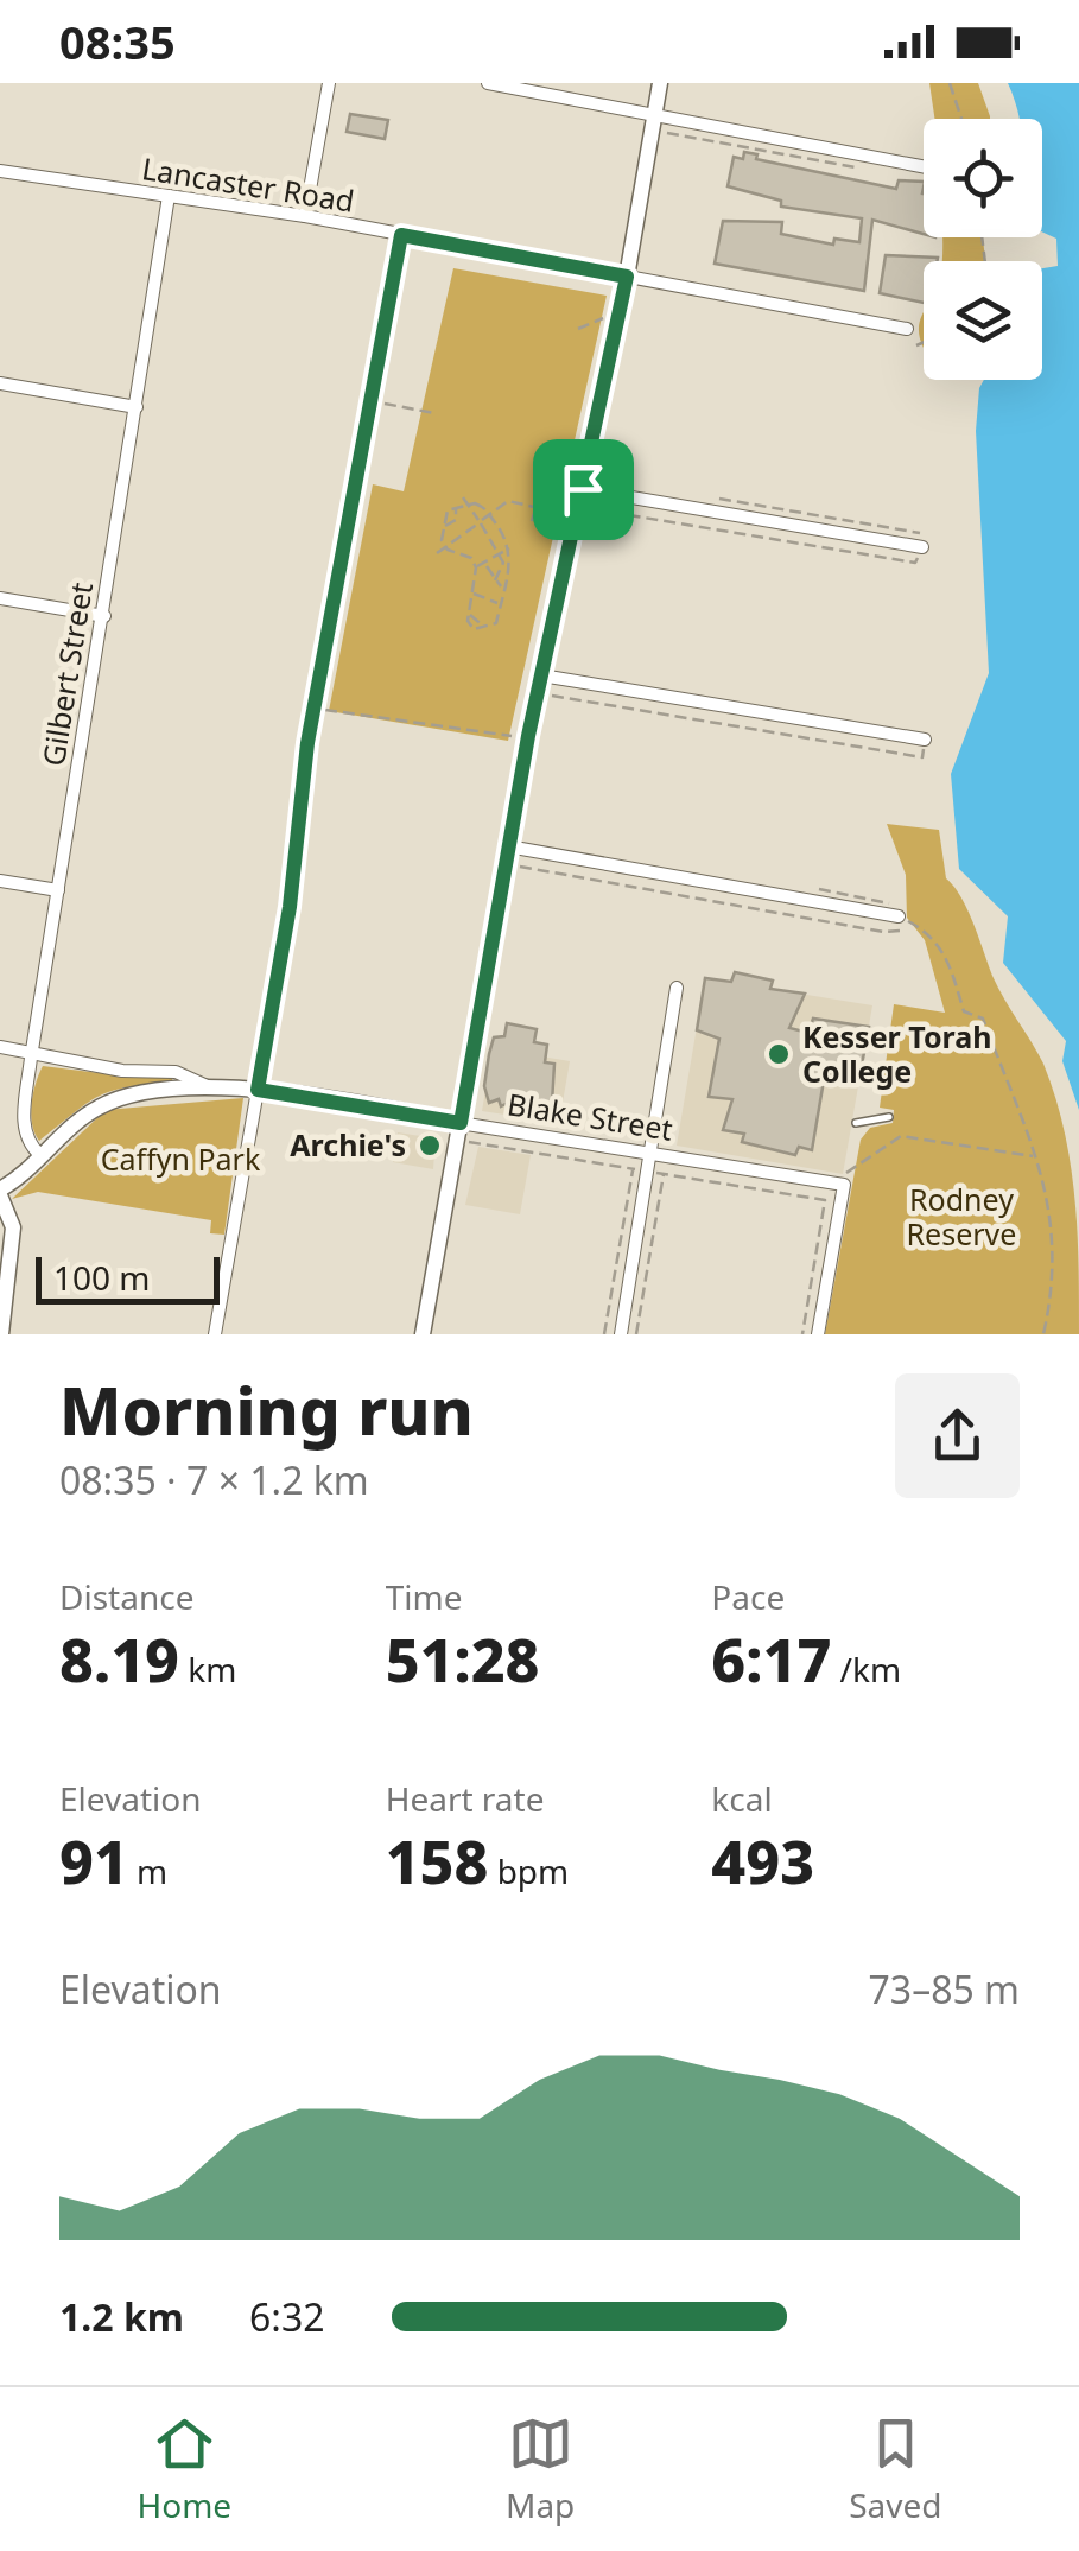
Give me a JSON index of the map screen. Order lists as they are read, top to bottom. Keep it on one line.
{"streets":{"street":["Lancaster Road","Gilbert Street","Blake Street"]},"crossings":[["Lancaster Road","Gilbert Street"],["Gilbert Street","Blake Street"]],"parks":["Caffyn Park","Rodney Reserve"],"places":["Kesser Torah College","Archie's"],"scale_bar":"100 m","page":{"status":"08:35","scale":"100 m","heading":["Morning run","08:35 · 7 × 1.2 km"],"stats":[["Distance","8.19 km"],["Time","51:28"],["Pace","6:17 /km"],["Elevation","91 m"],["Heart rate","158 bpm"],["kcal","493"]],"chart":["Elevation","73–85 m"],"list":[{"name":"1.2 km","note":"6:32"}],"tabs":["Home","Map","Saved"]}}
